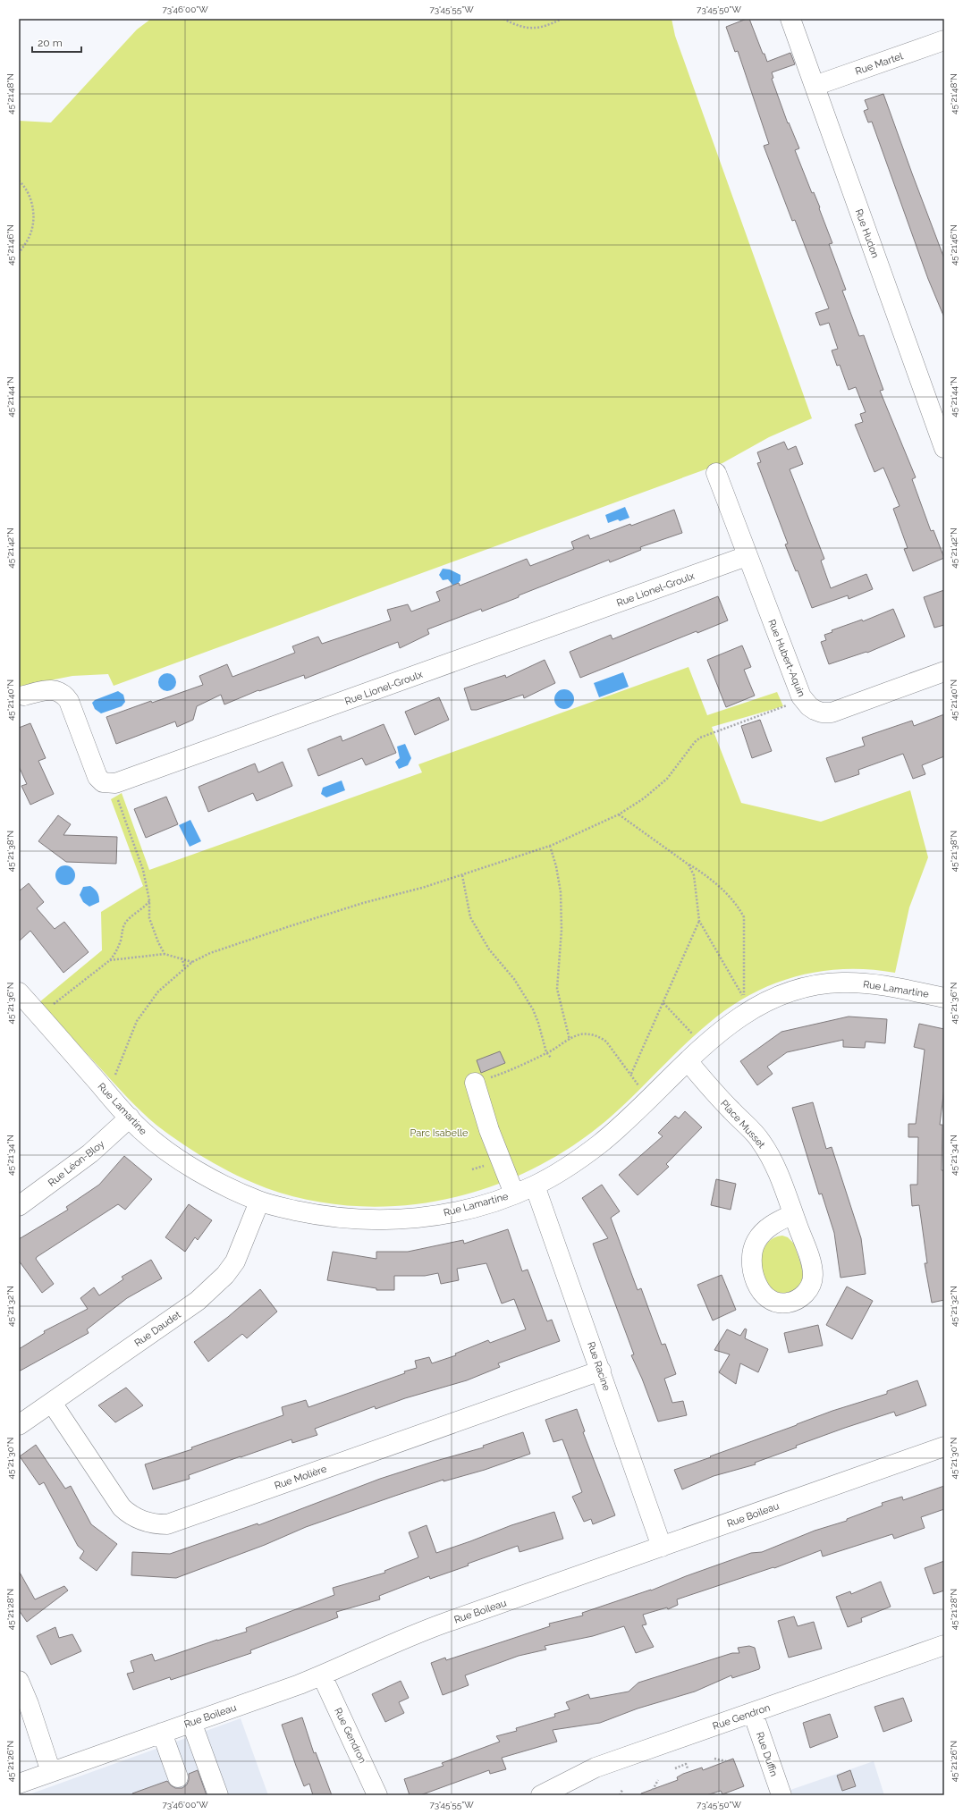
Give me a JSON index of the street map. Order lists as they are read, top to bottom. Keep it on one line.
{"streets":{"street":["Rue Martel","Rue Hudon","Rue Lionel-Groulx","Rue Hubert-Aquin","Rue Lamartine","Place Musset","Rue Léon-Bloy","Rue Daudet","Rue Racine","Rue Molière","Rue Boileau","Rue Gendron","Rue Duffin"]},"crossings":[["Rue Martel","Rue Hudon"],["Rue Lionel-Groulx","Rue Hubert-Aquin"],["Rue Lamartine","Place Musset"],["Rue Lamartine","Rue Léon-Bloy"],["Rue Lamartine","Rue Daudet"],["Rue Lamartine","Rue Racine"],["Rue Daudet","Rue Molière"],["Rue Racine","Rue Molière"],["Rue Racine","Rue Boileau"],["Rue Boileau","Rue Gendron"],["Rue Gendron","Rue Duffin"]],"parks":["Parc Isabelle"],"scale_bar":"20 m","coordinates":["73°46'00\"W","73°45'55\"W","73°45'50\"W","45°21'48\"N","45°21'46\"N","45°21'44\"N","45°21'42\"N","45°21'40\"N","45°21'38\"N","45°21'36\"N","45°21'34\"N","45°21'32\"N","45°21'30\"N","45°21'28\"N","45°21'26\"N"]}
